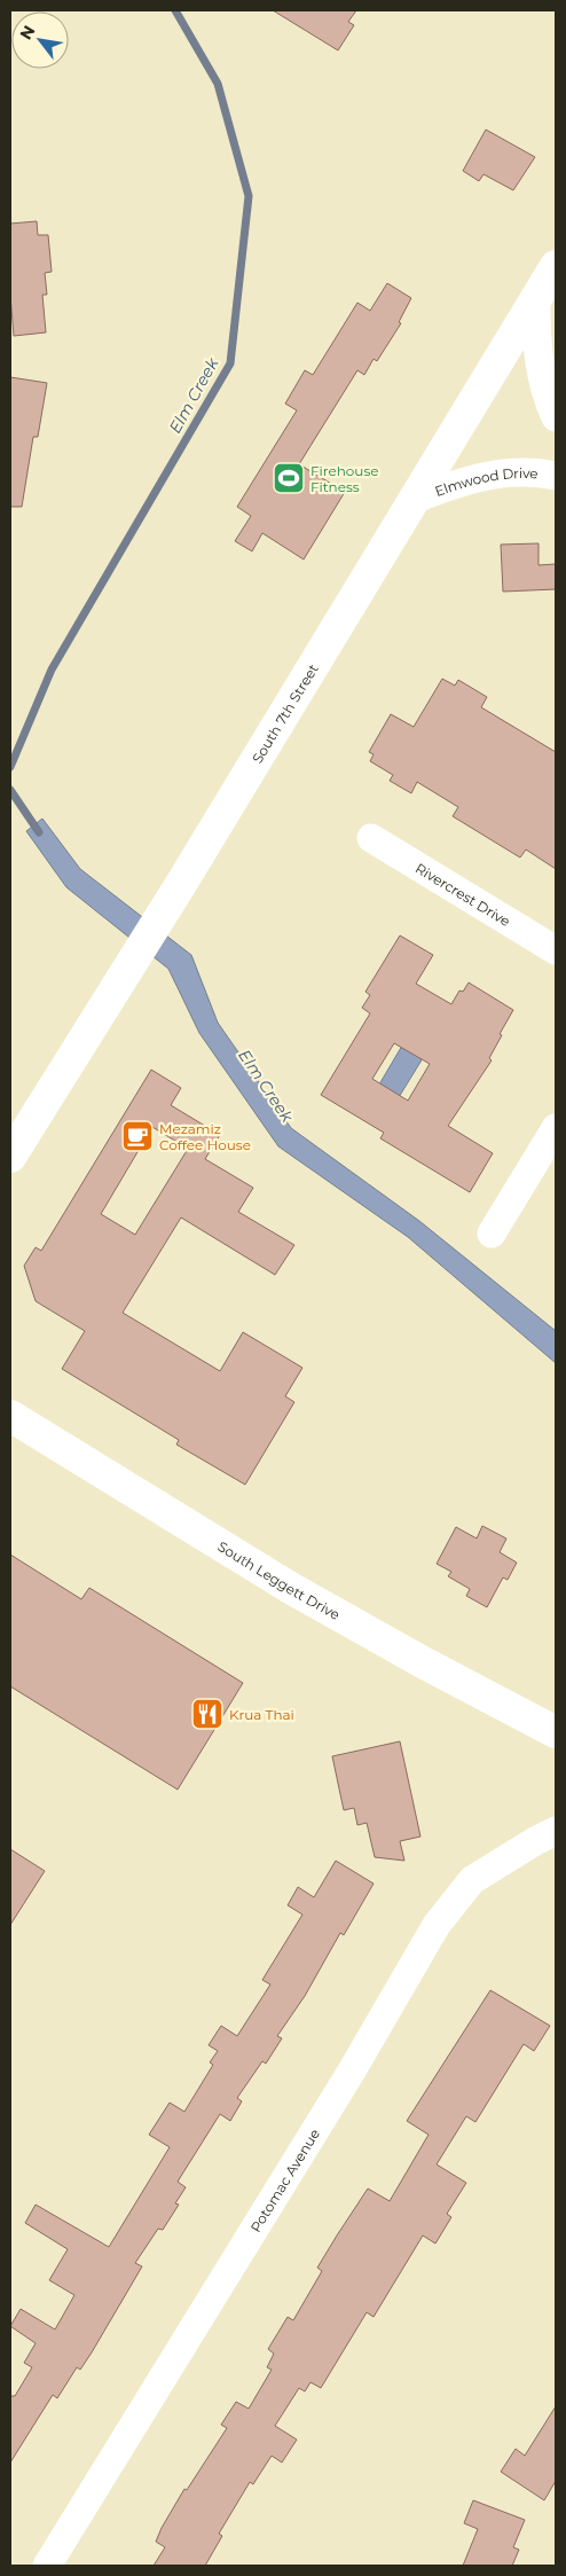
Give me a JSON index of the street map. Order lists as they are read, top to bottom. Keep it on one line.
{"streets":{"main road":["South 7th Street","South Leggett Drive"],"street":["Elmwood Drive","Rivercrest Drive","Potomac Avenue"]},"crossings":[["Elmwood Drive","South 7th Street"]],"water":["Elm Creek"],"places":{"sports":["Firehouse Fitness"],"cafe":["Mezamiz Coffee House"],"restaurant":["Krua Thai"]},"north":"top left"}
